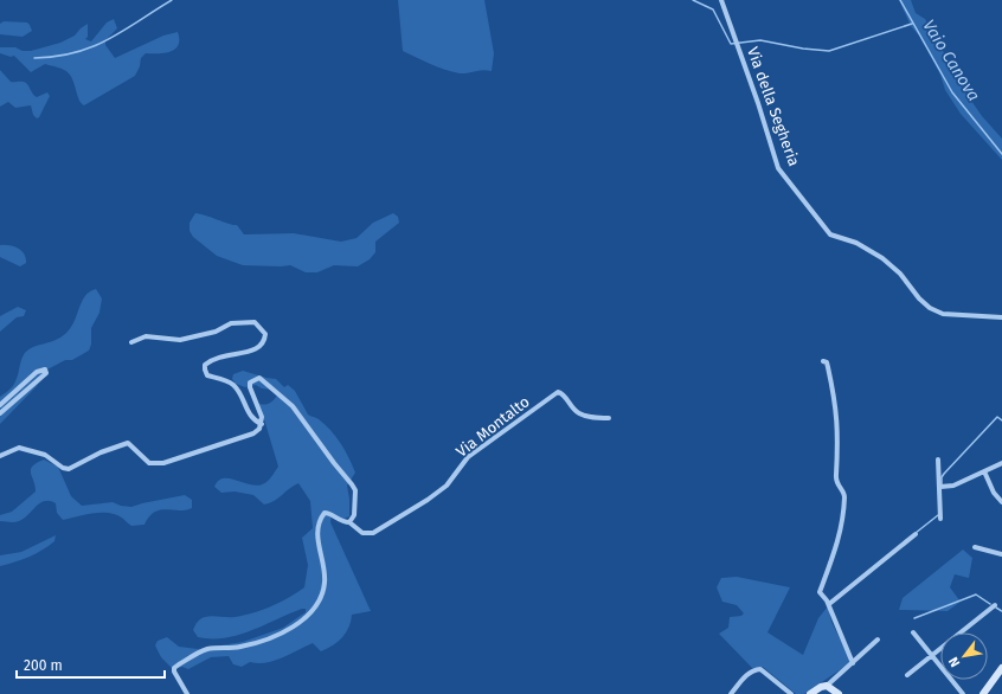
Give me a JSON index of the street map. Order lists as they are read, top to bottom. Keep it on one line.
{"streets":{"street":["Via della Segheria","Via Montalto"]},"water":["Vaio Canova"],"scale_bar":"200 m","north":"bottom left"}
